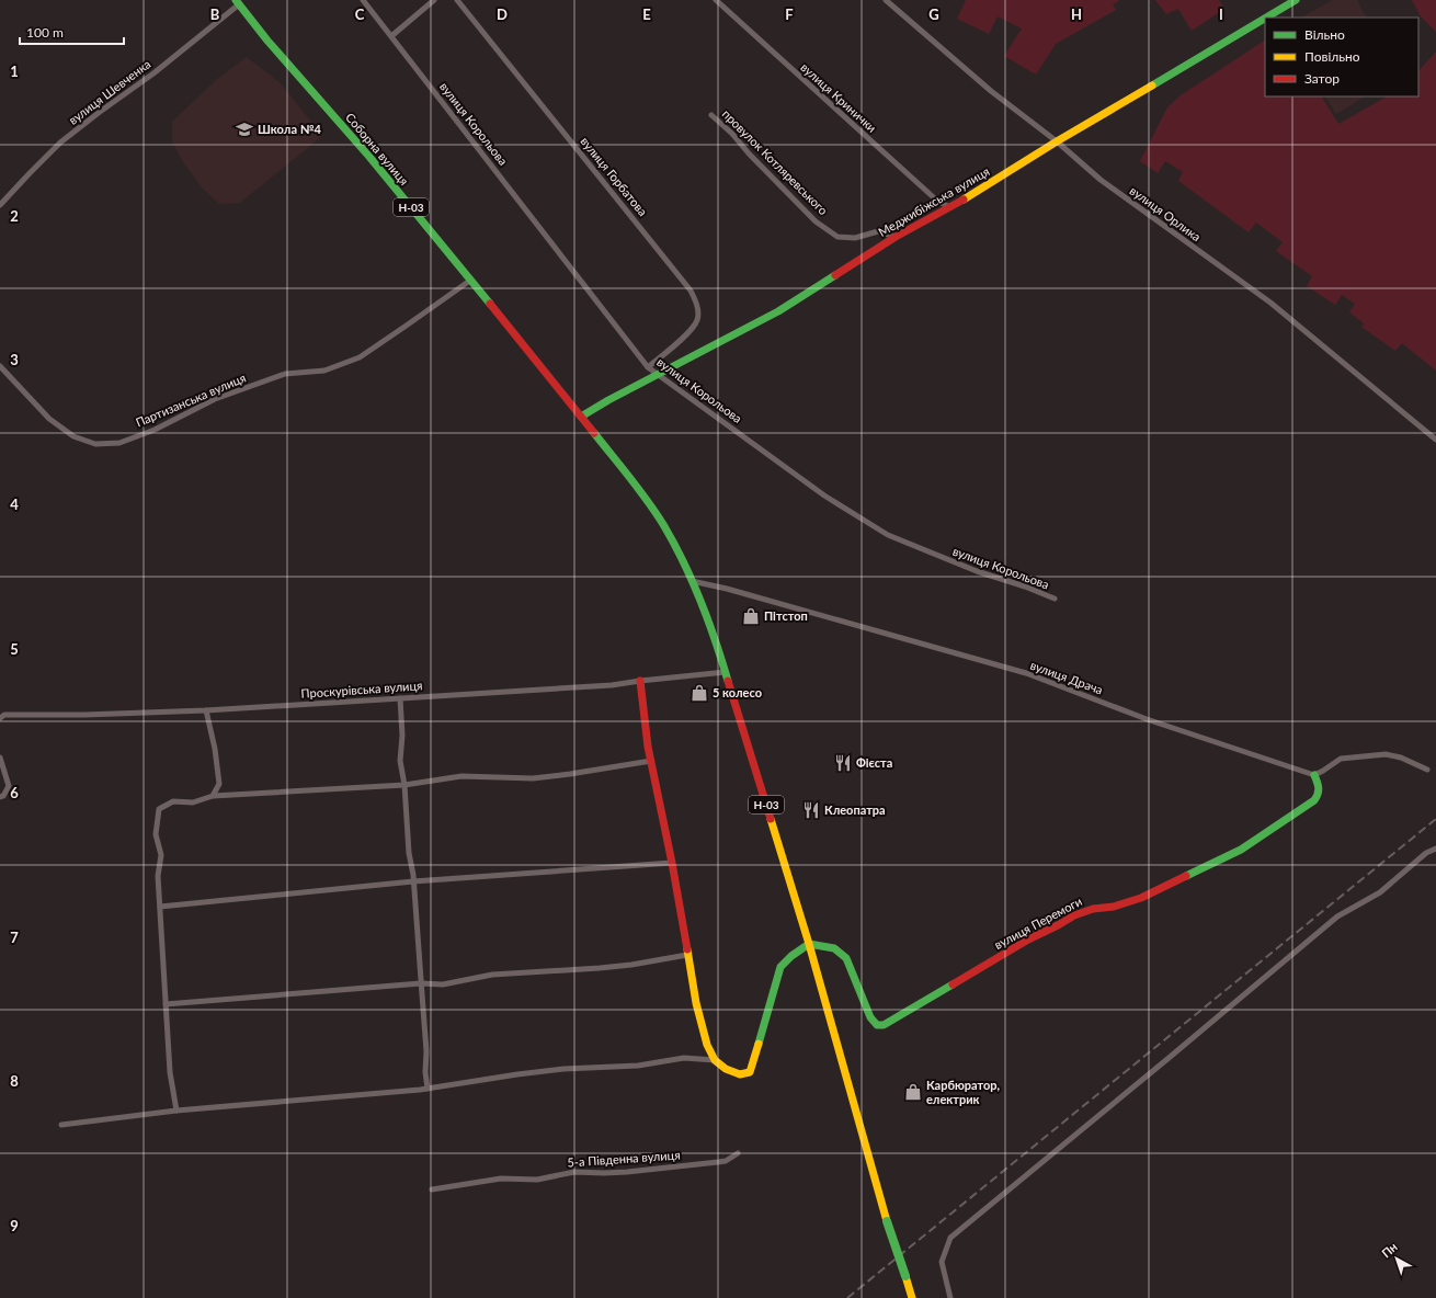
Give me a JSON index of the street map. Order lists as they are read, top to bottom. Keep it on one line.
{"streets":{"main road":["Соборна вулиця","Меджибіжська вулиця","Н-03","вулиця Перемоги"],"street":["вулиця Шевченка","вулиця Кринички","вулиця Корольова","провулок Котляревського","вулиця Горбатова","вулиця Орлика","Партизанська вулиця","вулиця Драча","Проскурівська вулиця","5-а Південна вулиця"]},"crossings":[["вулиця Шевченка","Соборна вулиця"],["вулиця Кринички","Меджибіжська вулиця"],["вулиця Корольова","вулиця Горбатова"],["вулиця Корольова","Меджибіжська вулиця"],["Соборна вулиця","Меджибіжська вулиця"],["Соборна вулиця","Н-03"],["Соборна вулиця","Партизанська вулиця"],["провулок Котляревського","Меджибіжська вулиця"],["Меджибіжська вулиця","Н-03"],["Меджибіжська вулиця","вулиця Орлика"],["Н-03","вулиця Драча"],["Н-03","Проскурівська вулиця"],["Н-03","вулиця Перемоги"],["вулиця Драча","вулиця Перемоги"]],"places":{"school or university":["Школа №4"],"shop":["Пітстоп","5 колесо","Карбюратор, електрик"],"restaurant":["Фієста","Клеопатра"]},"legend":["Вільно","Повільно","Затор"],"scale_bar":"100 m","north":"top left","grid":{"columns":["B","C","D","E","F","G","H","I"],"rows":["1","2","3","4","5","6","7","8","9"]}}
